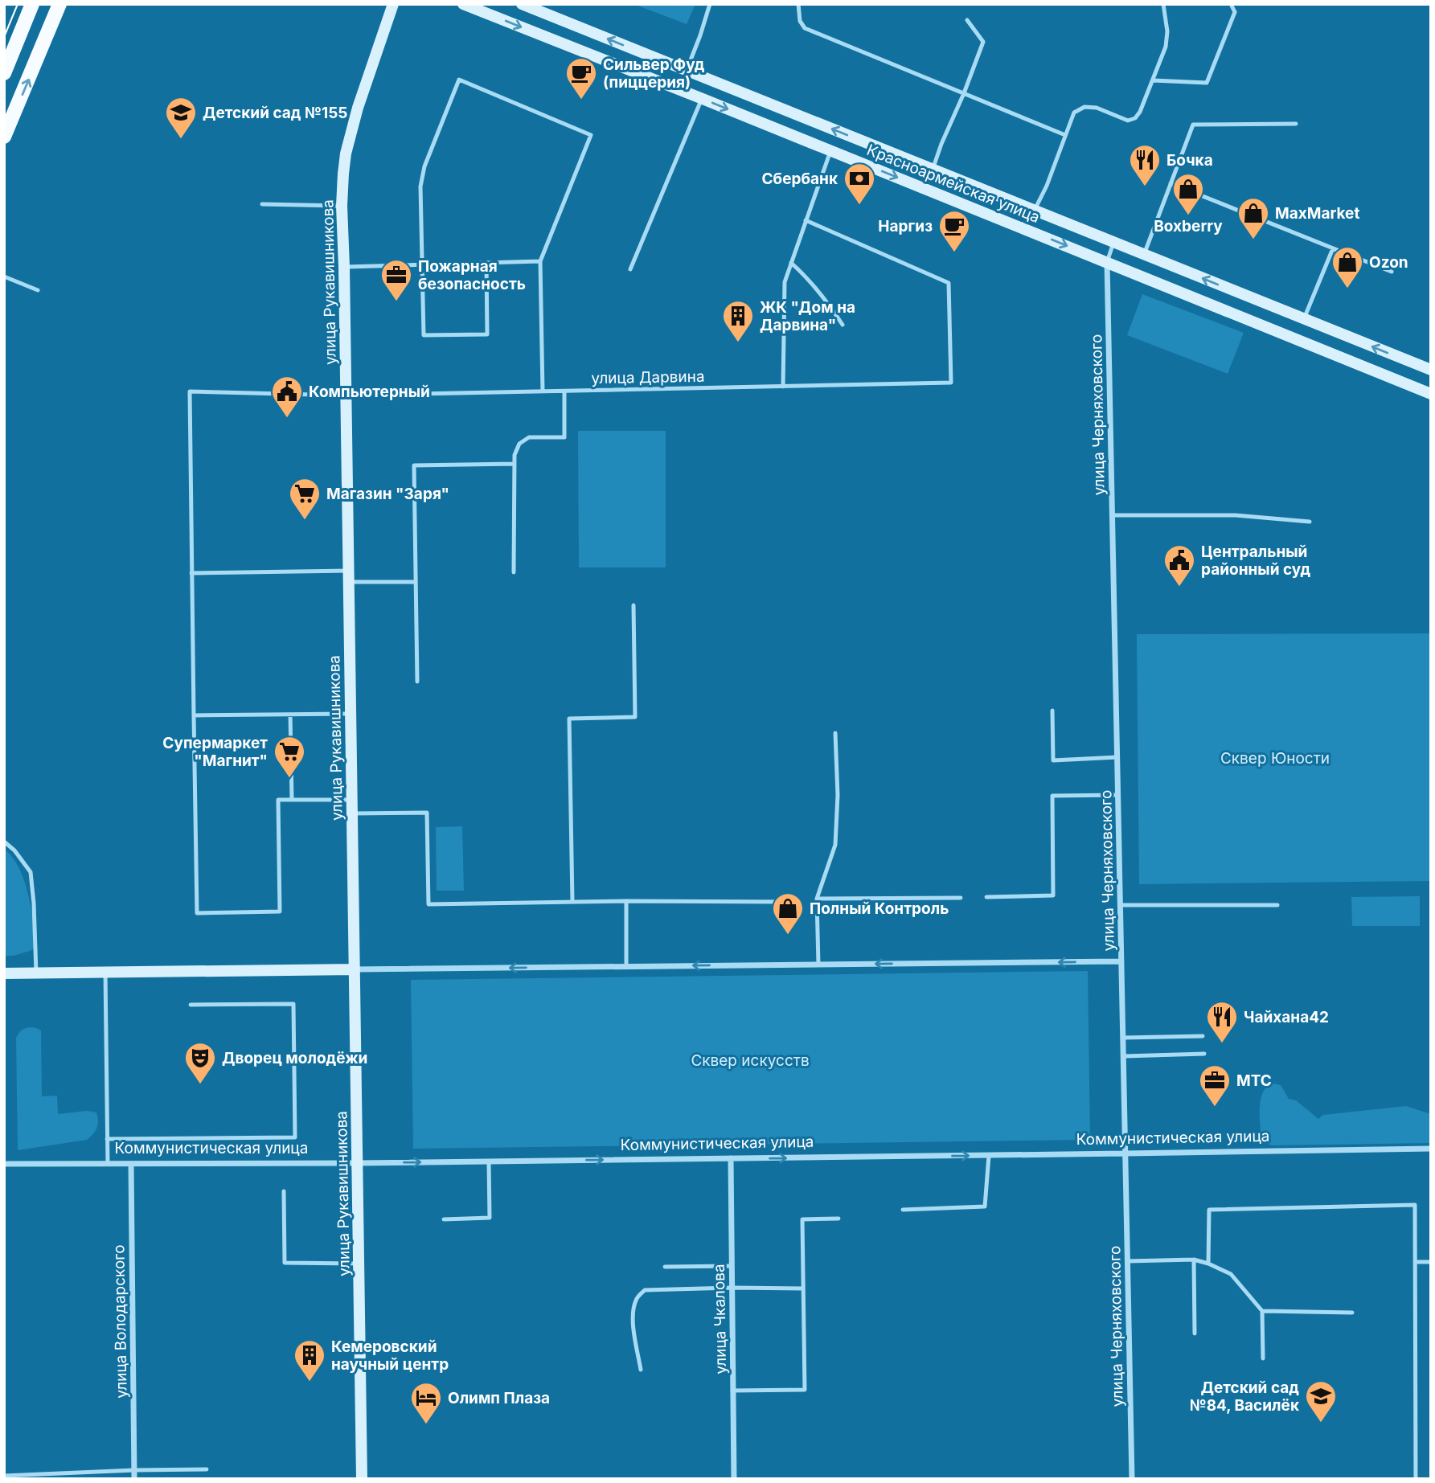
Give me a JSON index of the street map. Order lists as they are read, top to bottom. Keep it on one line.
{"streets":{"main road":["Красноармейская улица","улица Рукавишникова"],"street":["улица Черняховского","Коммунистическая улица","улица Чкалова","улица Володарского"],"lane":["улица Дарвина"]},"crossings":[["Красноармейская улица","улица Черняховского"],["улица Рукавишникова","улица Дарвина"],["улица Рукавишникова","Коммунистическая улица"],["улица Черняховского","Коммунистическая улица"],["Коммунистическая улица","улица Чкалова"],["Коммунистическая улица","улица Володарского"]],"one_way":["Коммунистическая улица"],"parks":["Сквер Юности","Сквер искусств"],"places":{"cafe":["Сильвер Фуд (пиццерия)","Наргиз"],"school or university":["Детский сад №155","Детский сад №84, Василёк"],"restaurant":["Бочка","Чайхана42"],"bank":["Сбербанк"],"shop":["Boxberry","MaxMarket","Ozon","Полный Контроль"],"office":["Пожарная безопасность","МТС"],"building":["ЖК \"Дом на Дарвина\"","Кемеровский научный центр"],"public building":["Компьютерный","Центральный районный суд"],"supermarket":["Магазин \"Заря\"","Супермаркет \"Магнит\""],"theatre":["Дворец молодёжи"],"hotel":["Олимп Плаза"]}}
